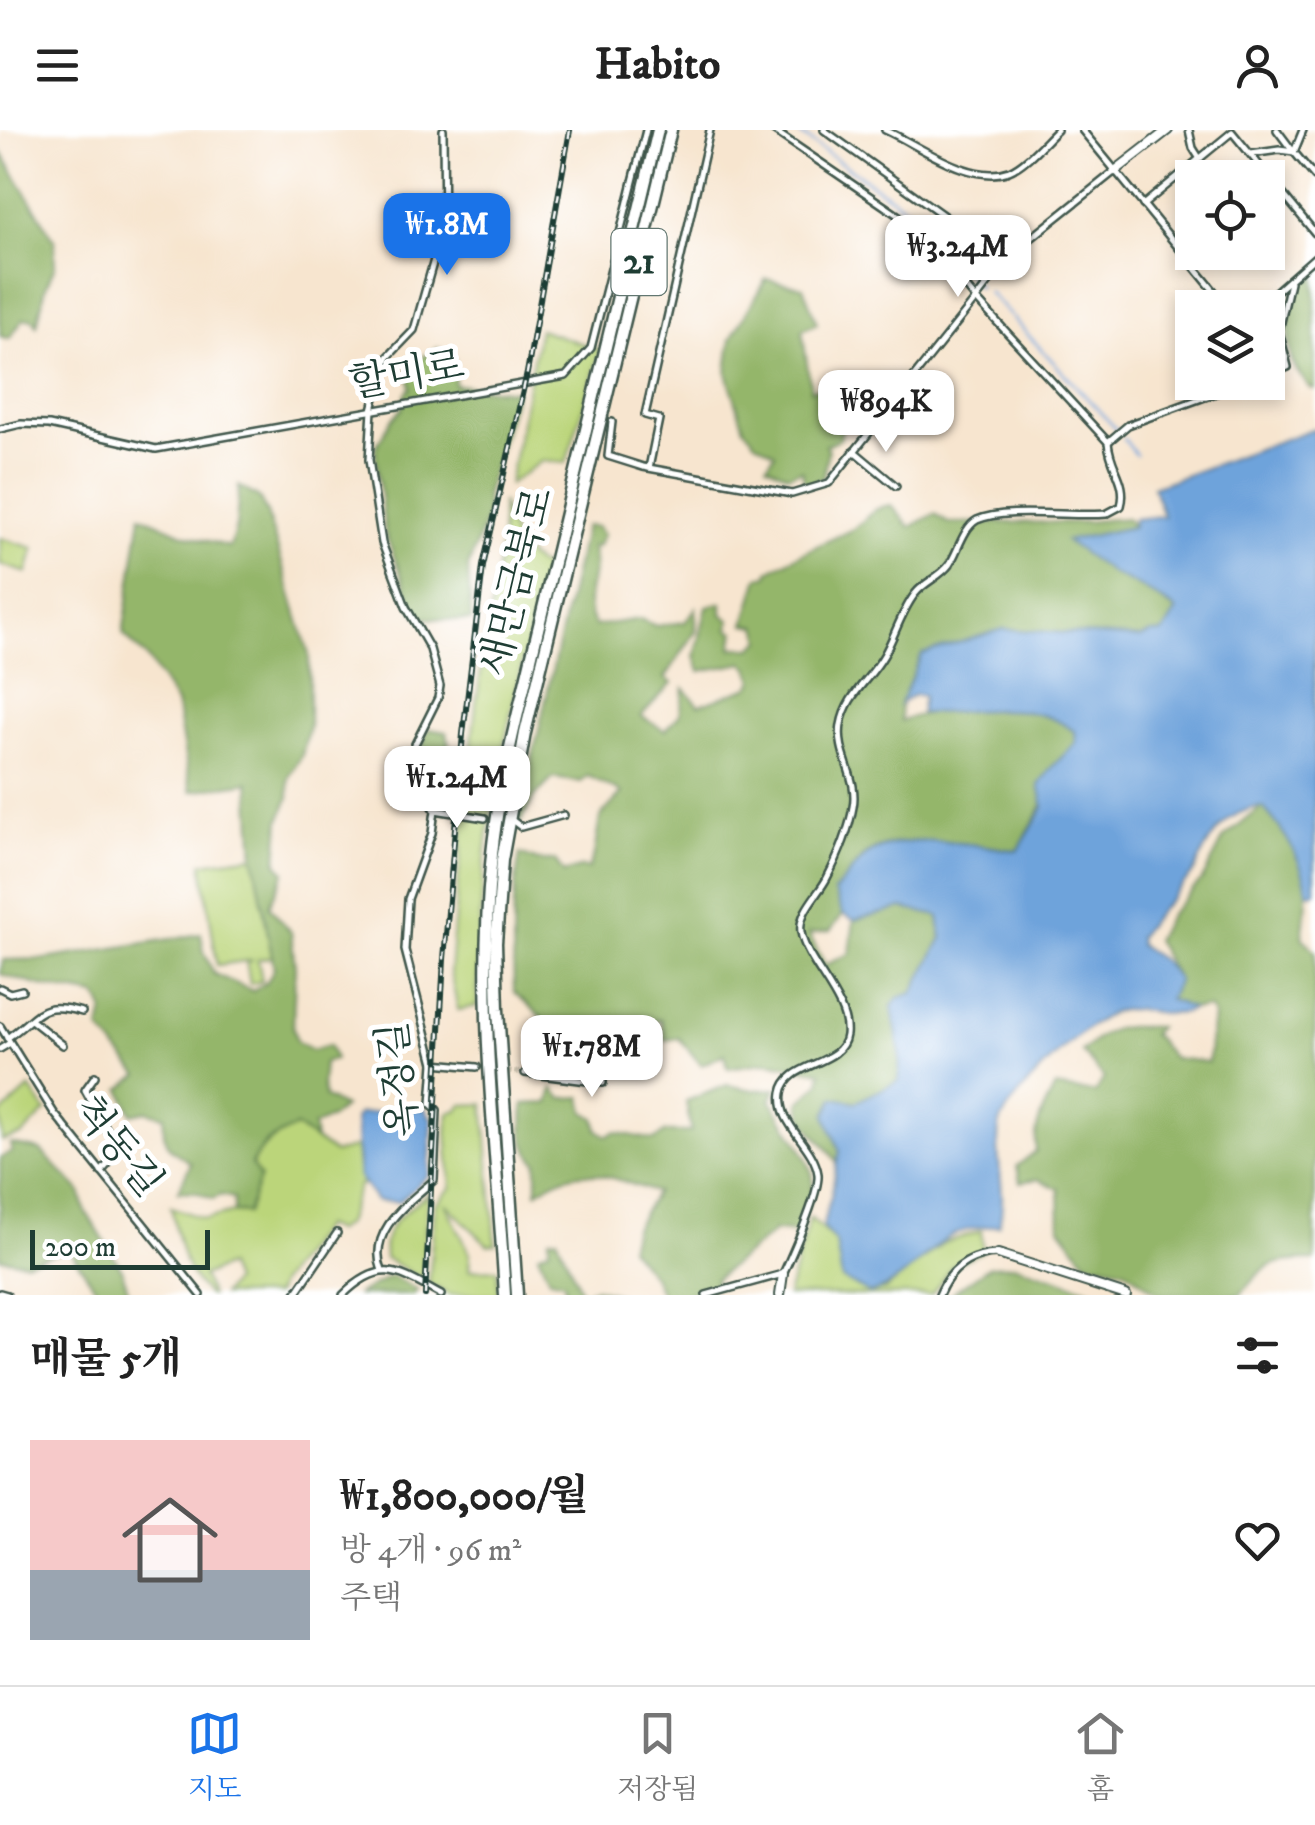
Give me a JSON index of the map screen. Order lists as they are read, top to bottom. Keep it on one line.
{"streets":{"highway":["21","새만금북로"],"street":["할미로","옥정길","척동길"]},"crossings":[["21","새만금북로"]],"scale_bar":"200 m","page":{"header":"Habito","price":["₩1.8M","₩3.24M","₩894K","₩1.24M","₩1.78M"],"scale":"200 m","heading":"매물 5개","list":[{"name":"₩1,800,000/월","note":"방 4개 · 96 m² · 주택"}],"tabs":["지도","저장됨","홈"]}}
